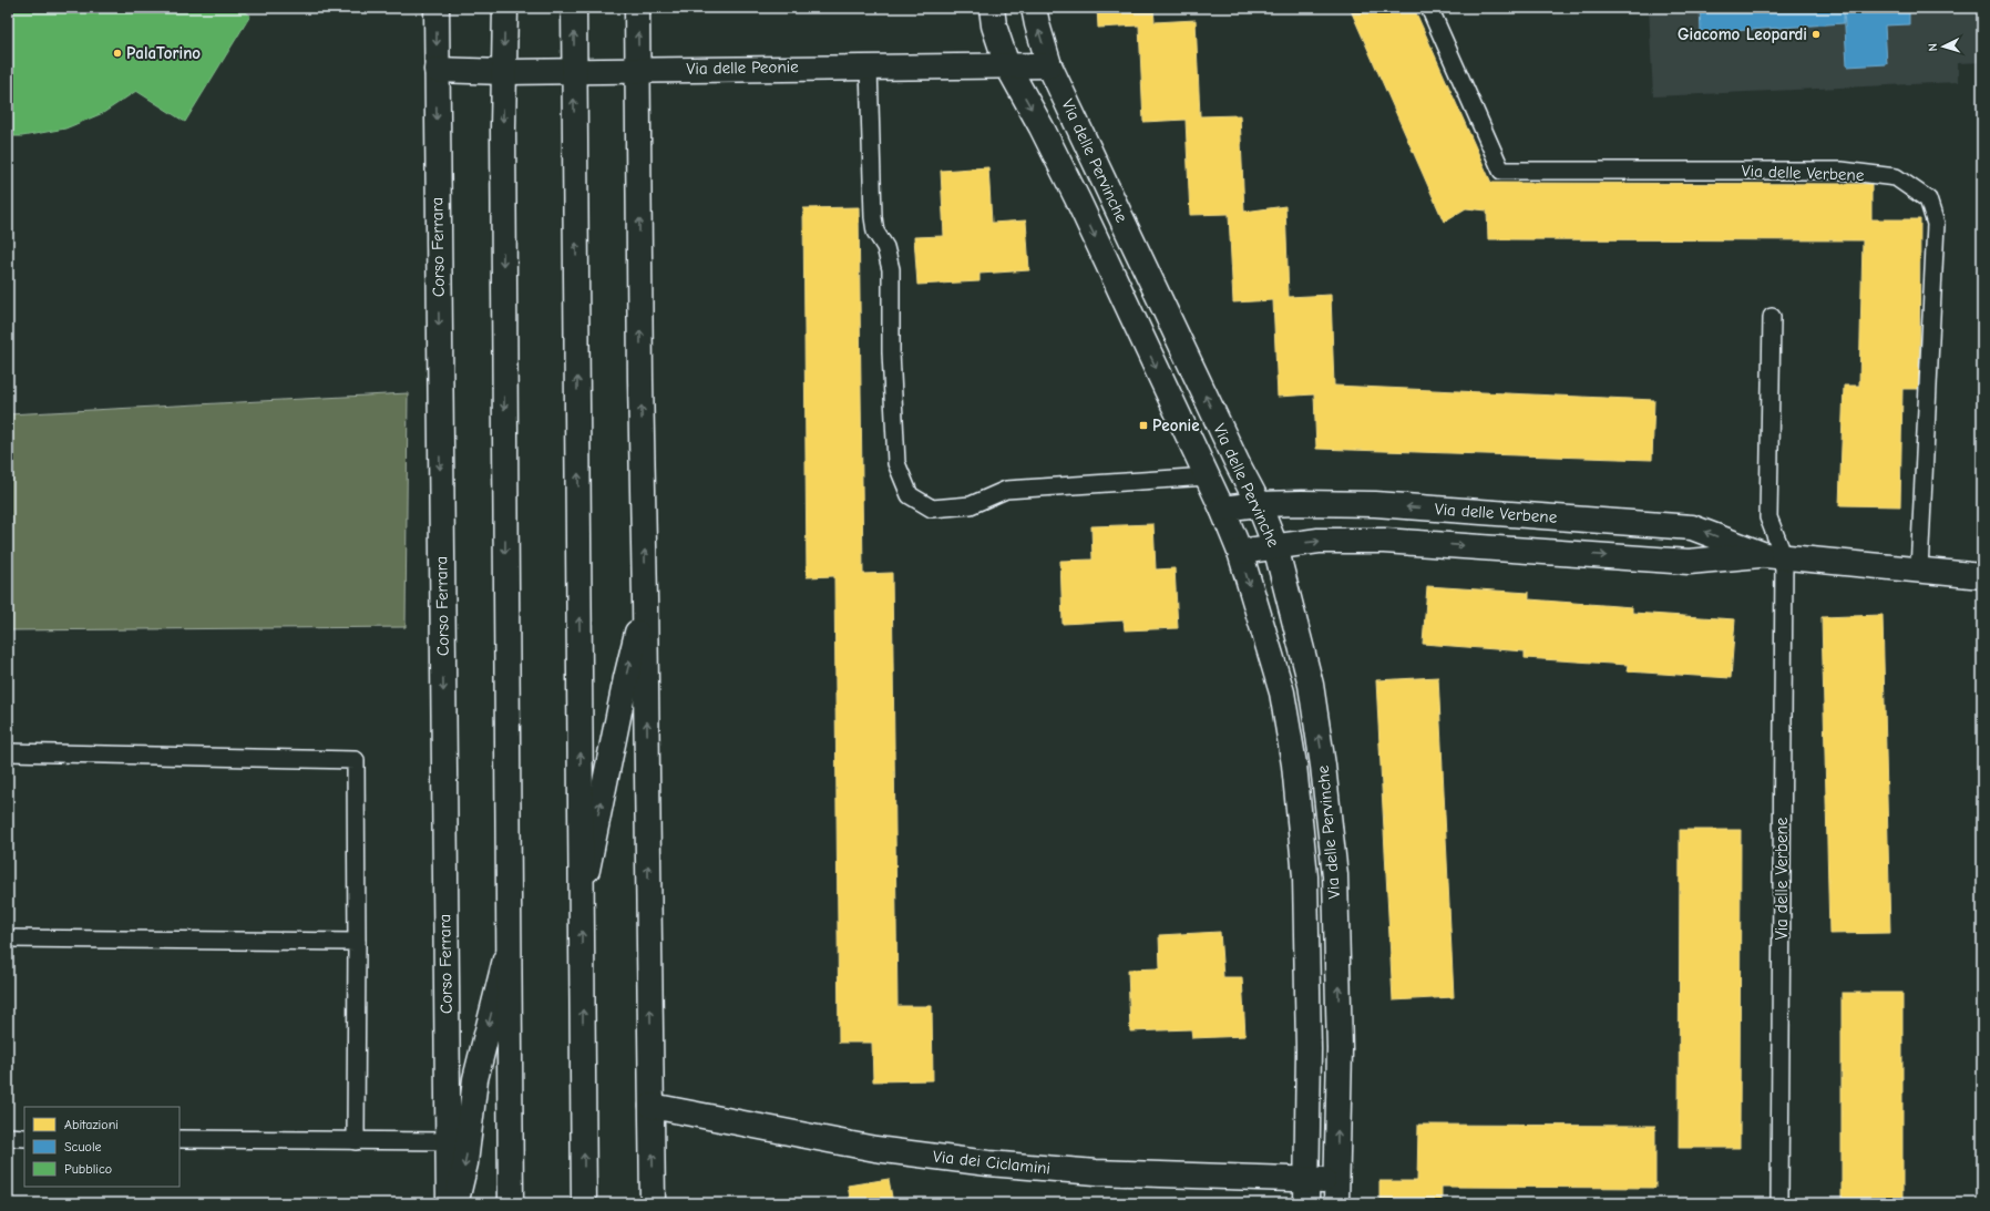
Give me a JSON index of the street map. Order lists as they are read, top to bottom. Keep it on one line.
{"streets":{"street":["Via delle Peonie","Via delle Pervinche","Via delle Verbene","Corso Ferrara","Via dei Ciclamini"]},"crossings":[["Via delle Peonie","Via delle Pervinche"],["Via delle Peonie","Corso Ferrara"],["Via delle Pervinche","Via delle Verbene"],["Via delle Pervinche","Via dei Ciclamini"]],"places":{"other":["Giacomo Leopardi","PalaTorino"],"transit":["Peonie"]},"legend":["Abitazioni","Scuole","Pubblico"],"north":"left"}
